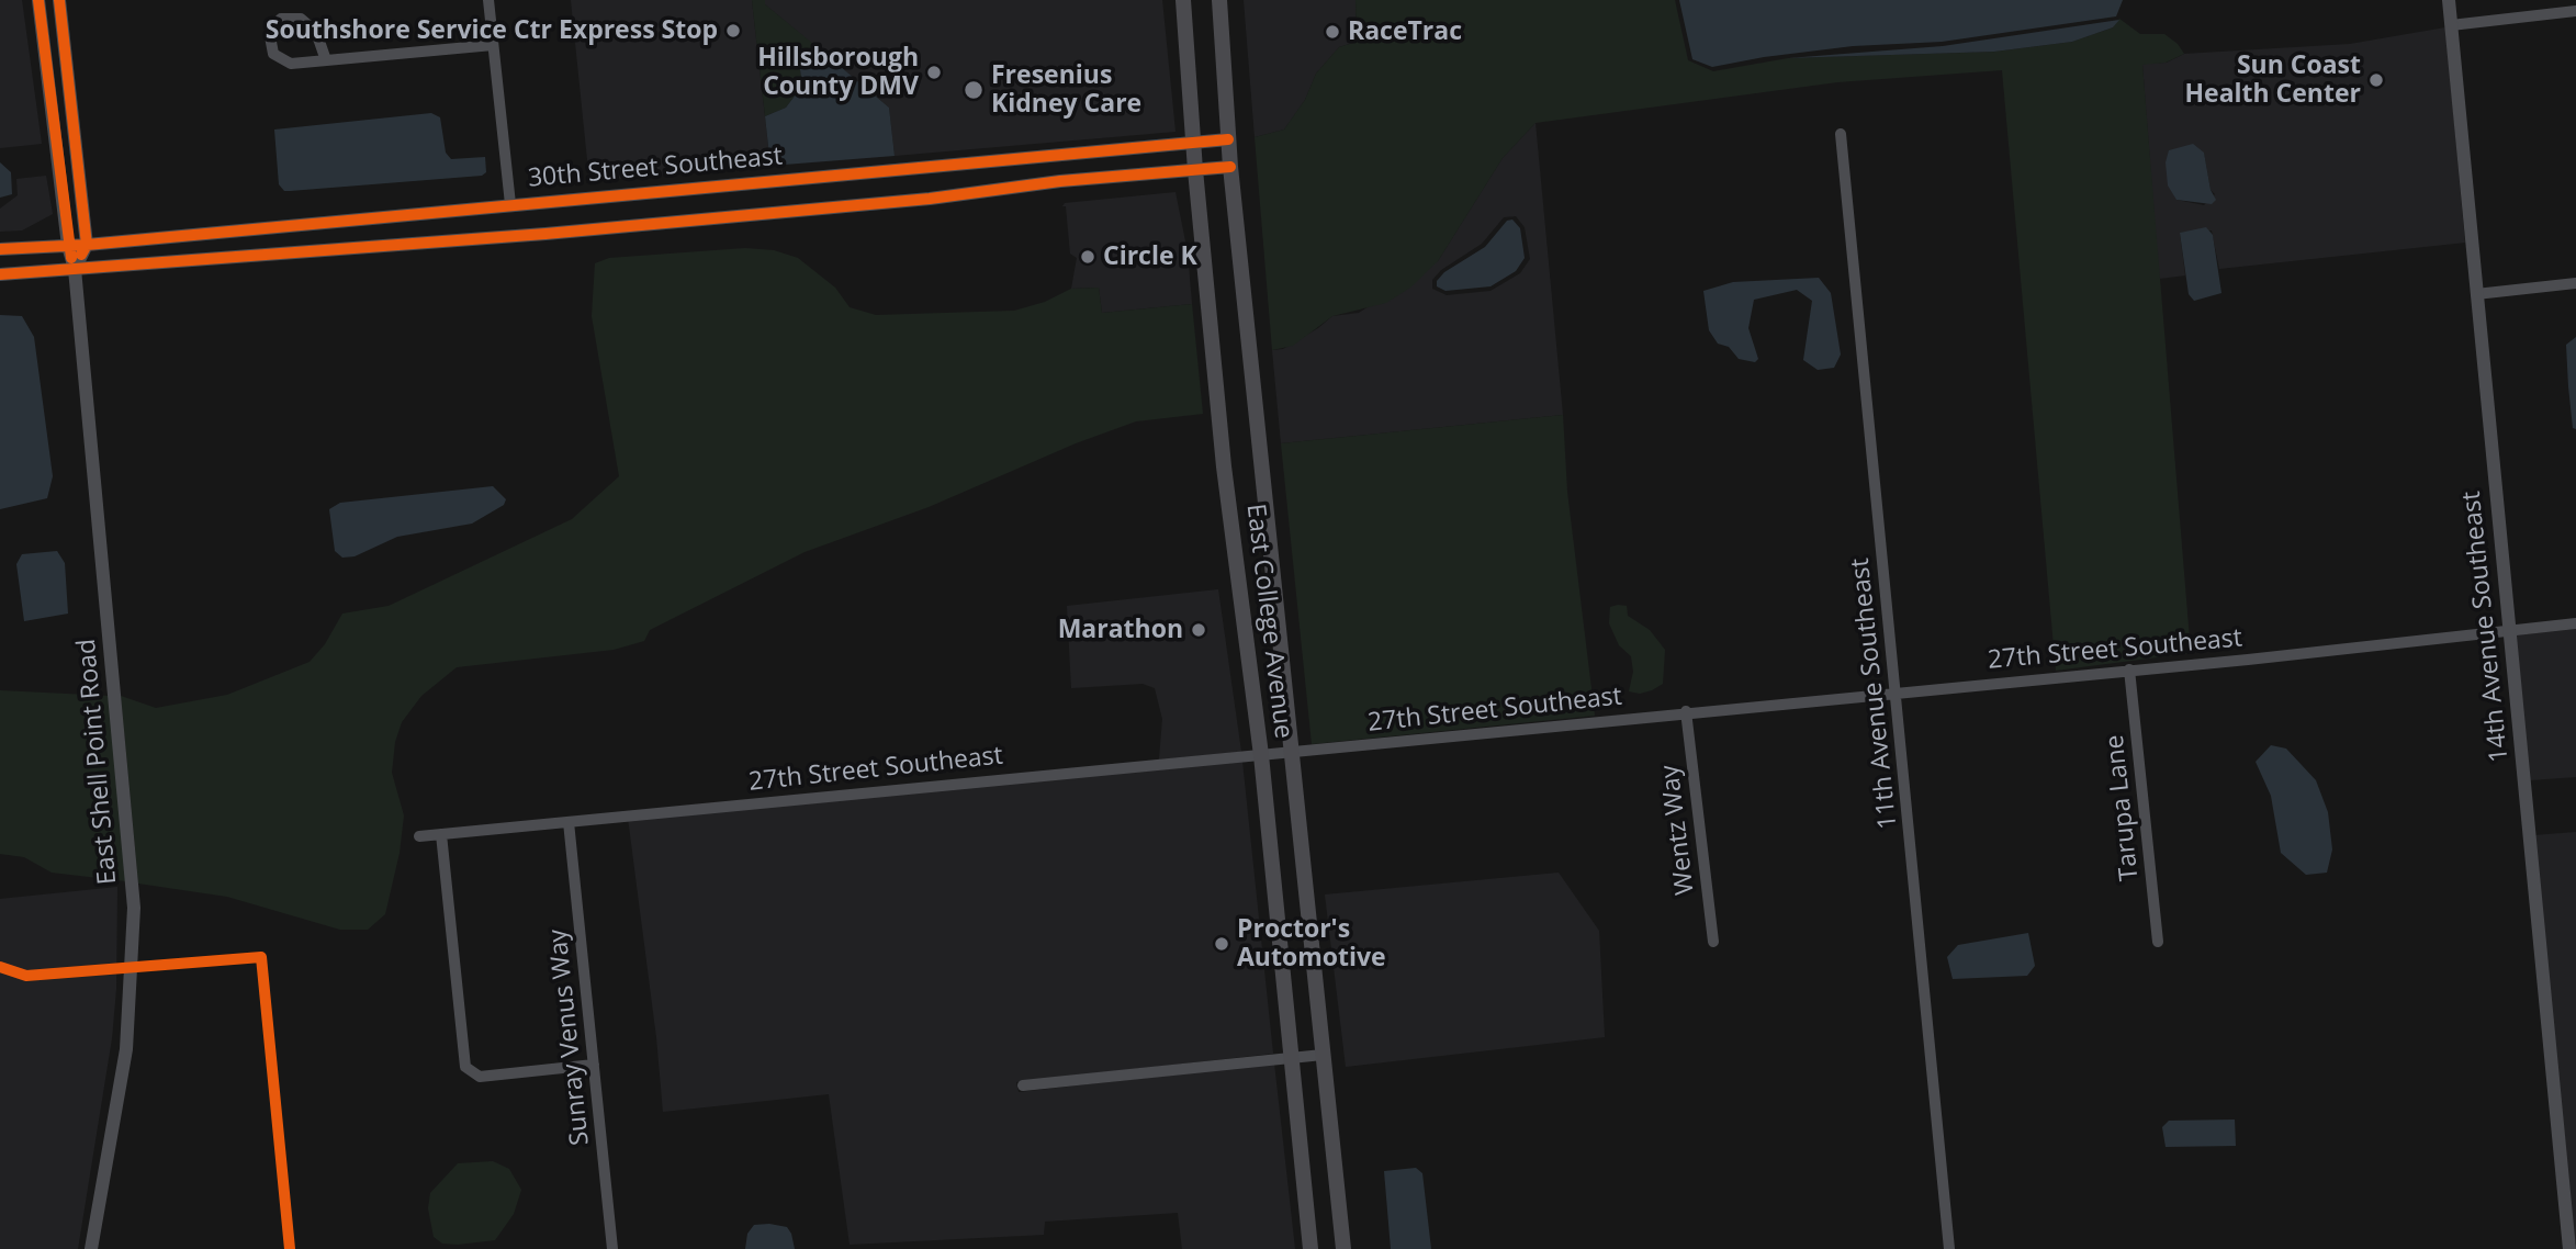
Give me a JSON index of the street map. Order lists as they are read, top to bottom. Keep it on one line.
{"streets":{"main road":["East College Avenue"],"street":["30th Street Southeast","14th Avenue Southeast","27th Street Southeast","11th Avenue Southeast","East Shell Point Road","Tarupa Lane","Wentz Way","Sunray Venus Way"]},"crossings":[["30th Street Southeast","East College Avenue"],["30th Street Southeast","East Shell Point Road"],["East College Avenue","27th Street Southeast"],["14th Avenue Southeast","27th Street Southeast"],["27th Street Southeast","11th Avenue Southeast"],["27th Street Southeast","Tarupa Lane"],["27th Street Southeast","Wentz Way"],["27th Street Southeast","Sunray Venus Way"]],"places":["Southshore Service Ctr Express Stop","RaceTrac","Hillsborough County DMV","Sun Coast Health Center","Fresenius Kidney Care","Circle K","Marathon","Proctor's Automotive"]}
